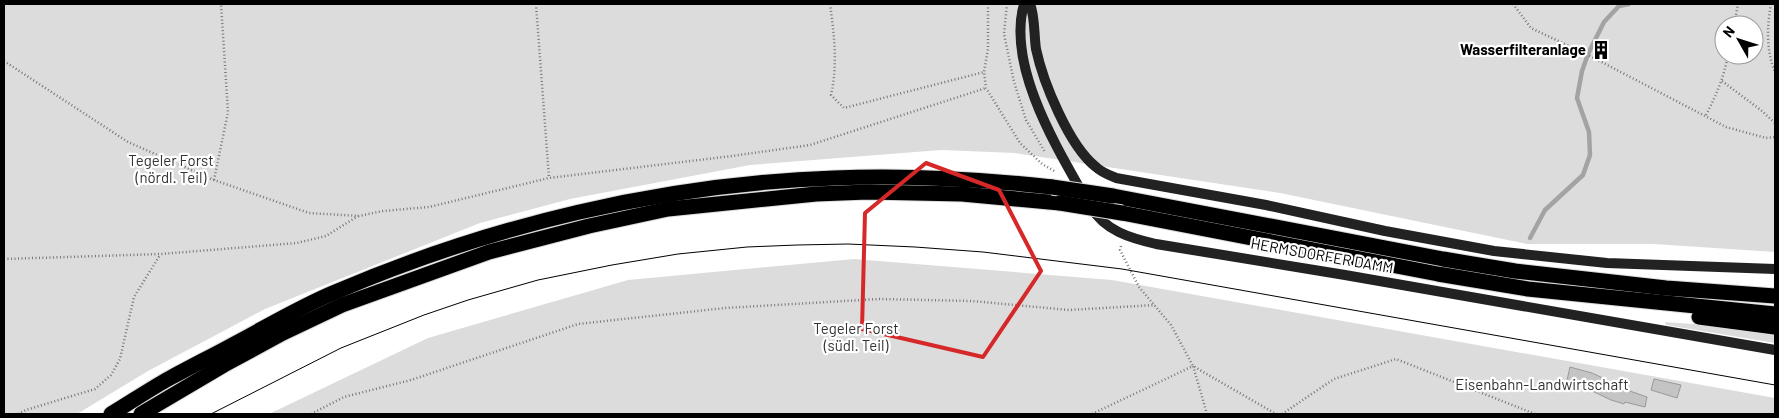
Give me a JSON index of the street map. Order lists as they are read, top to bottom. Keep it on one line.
{"streets":{"main road":["HERMSDORFER DAMM"]},"parks":["Tegeler Forst (nördl. Teil)","Tegeler Forst (südl. Teil)","Eisenbahn-Landwirtschaft"],"places":{"building":["Wasserfilteranlage"]},"north":"top left"}
